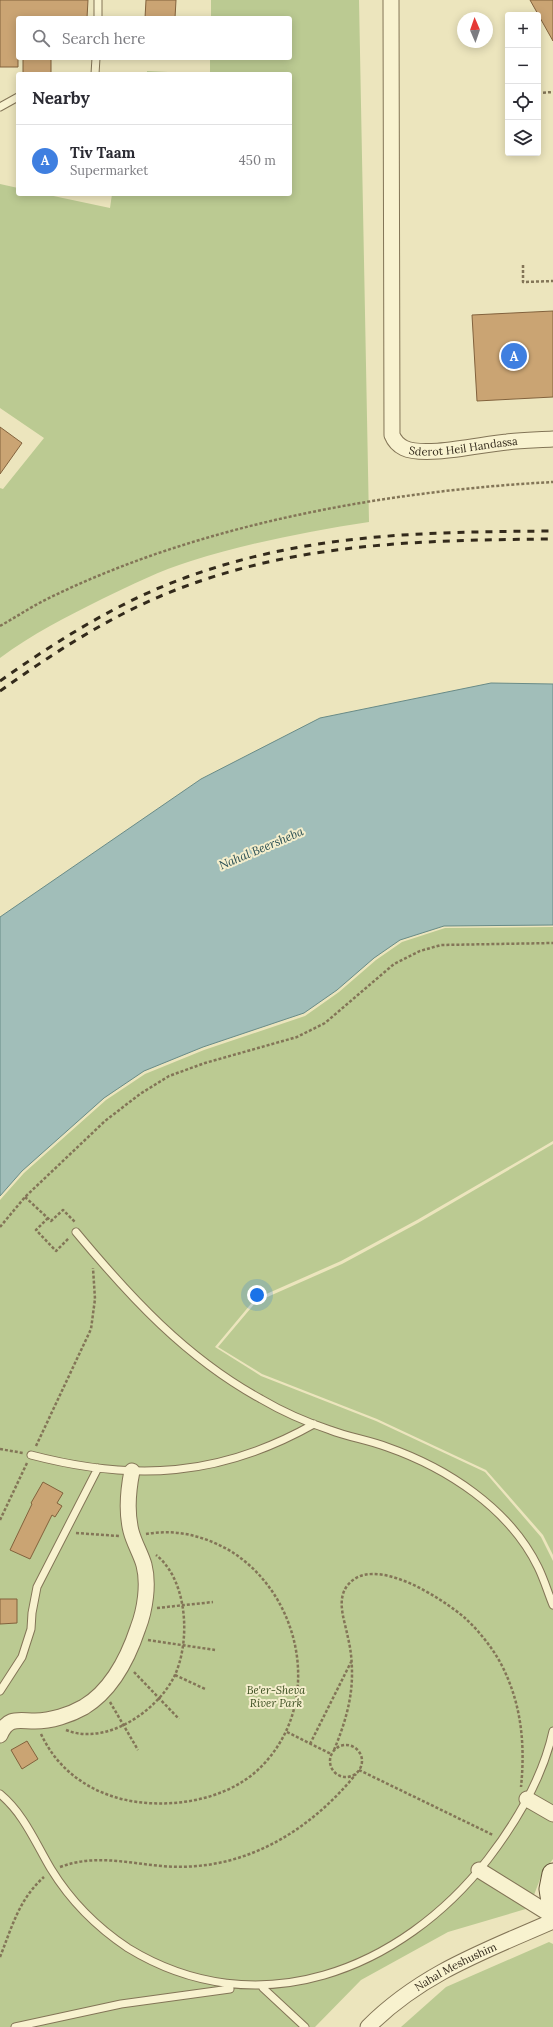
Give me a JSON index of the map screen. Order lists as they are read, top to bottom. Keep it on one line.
{"streets":{"street":["Sderot Heil Handassa","Nahal Meshushim"]},"water":["Nahal Beersheba"],"parks":["Be'er-Sheva River Park"],"north":"top","page":{"map_buttons":["+","−"],"search":"Search here","heading":"Nearby","list":[{"mark":"A","name":"Tiv Taam","note":"Supermarket","value":"450 m"}],"pins":"A"}}
